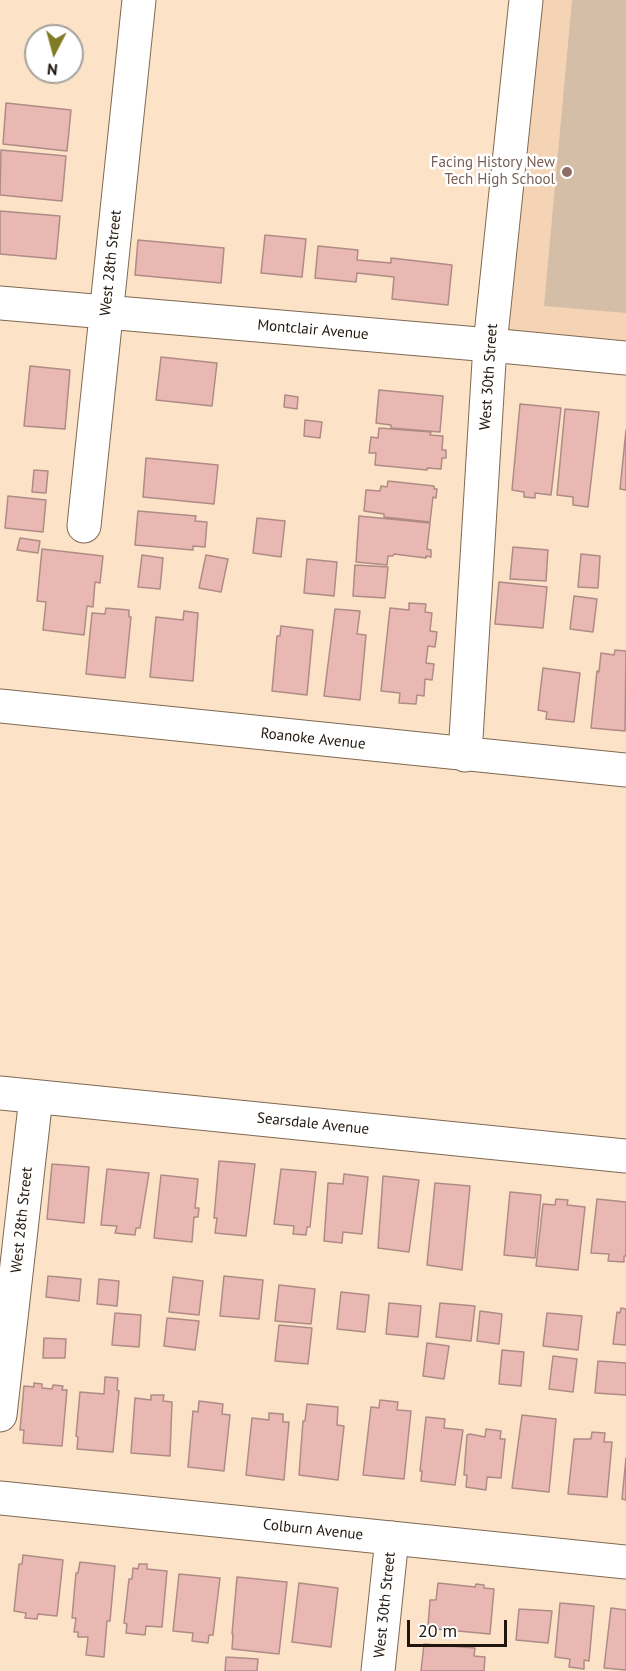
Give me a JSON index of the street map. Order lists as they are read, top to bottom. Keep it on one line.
{"streets":{"street":["West 28th Street","Montclair Avenue","West 30th Street","Roanoke Avenue","Searsdale Avenue","Colburn Avenue"]},"crossings":[["West 28th Street","Montclair Avenue"],["West 28th Street","Searsdale Avenue"],["Montclair Avenue","West 30th Street"],["West 30th Street","Roanoke Avenue"],["West 30th Street","Colburn Avenue"]],"places":["Facing History New Tech High School"],"scale_bar":"20 m","north":"bottom"}
